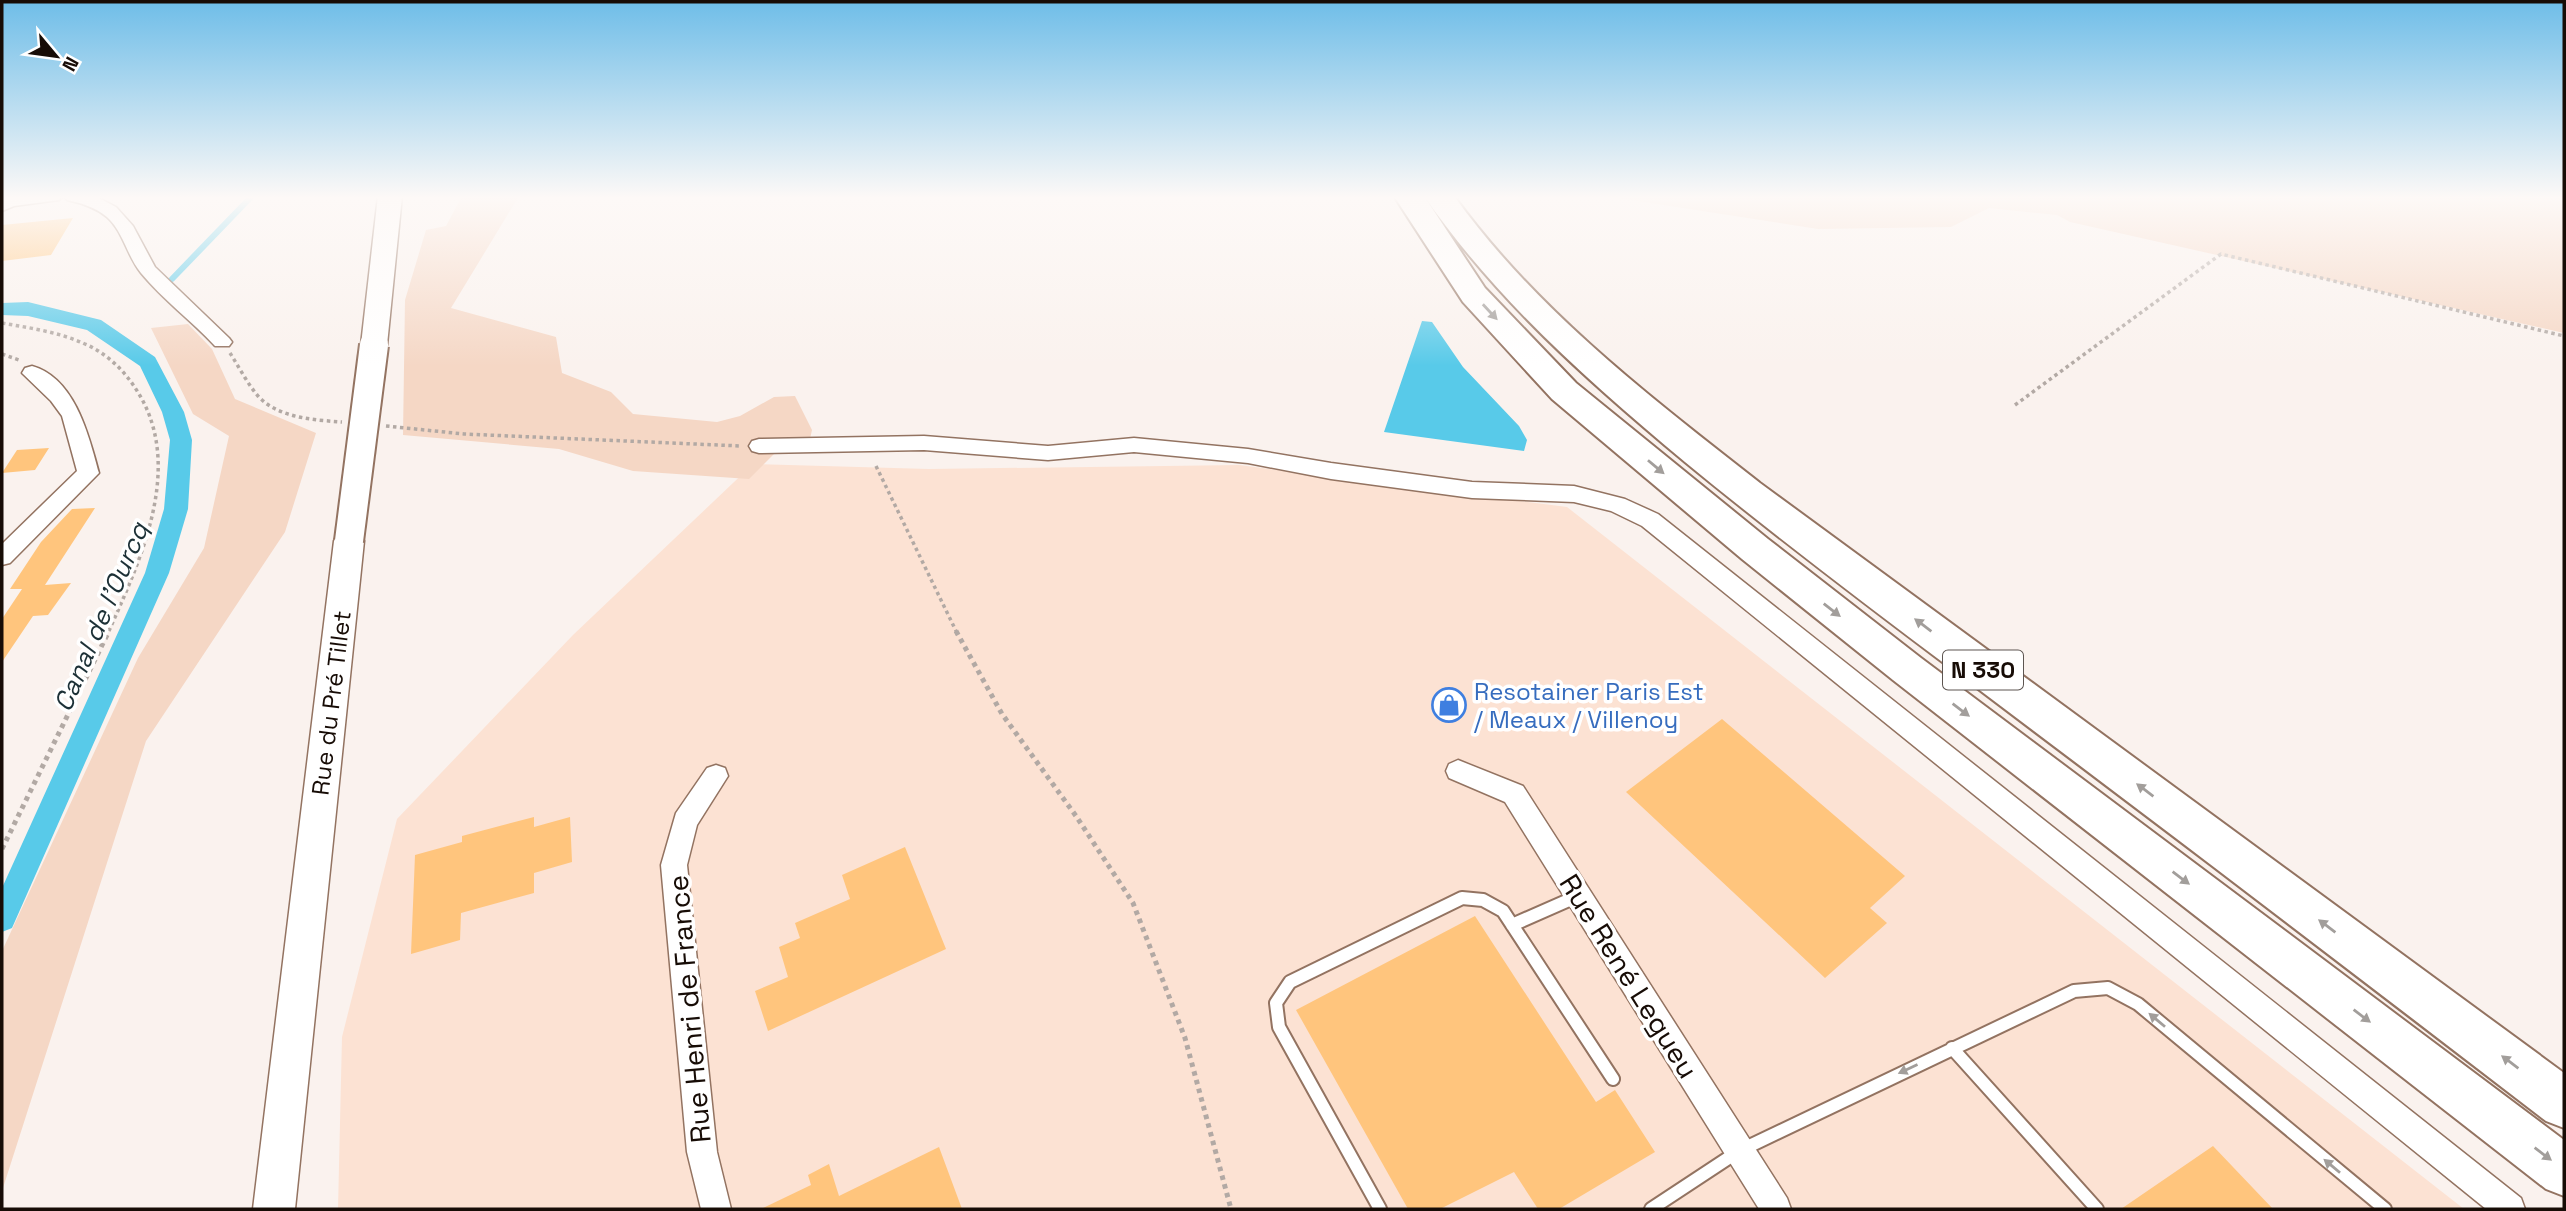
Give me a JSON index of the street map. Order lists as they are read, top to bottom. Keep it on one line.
{"streets":{"highway":["N 330"],"street":["Rue du Pré Tillet","Rue René Legueu","Rue Henri de France"]},"water":["Canal de l'Ourcq"],"places":{"shop":["Resotainer Paris Est / Meaux / Villenoy"]},"north":"bottom right"}
